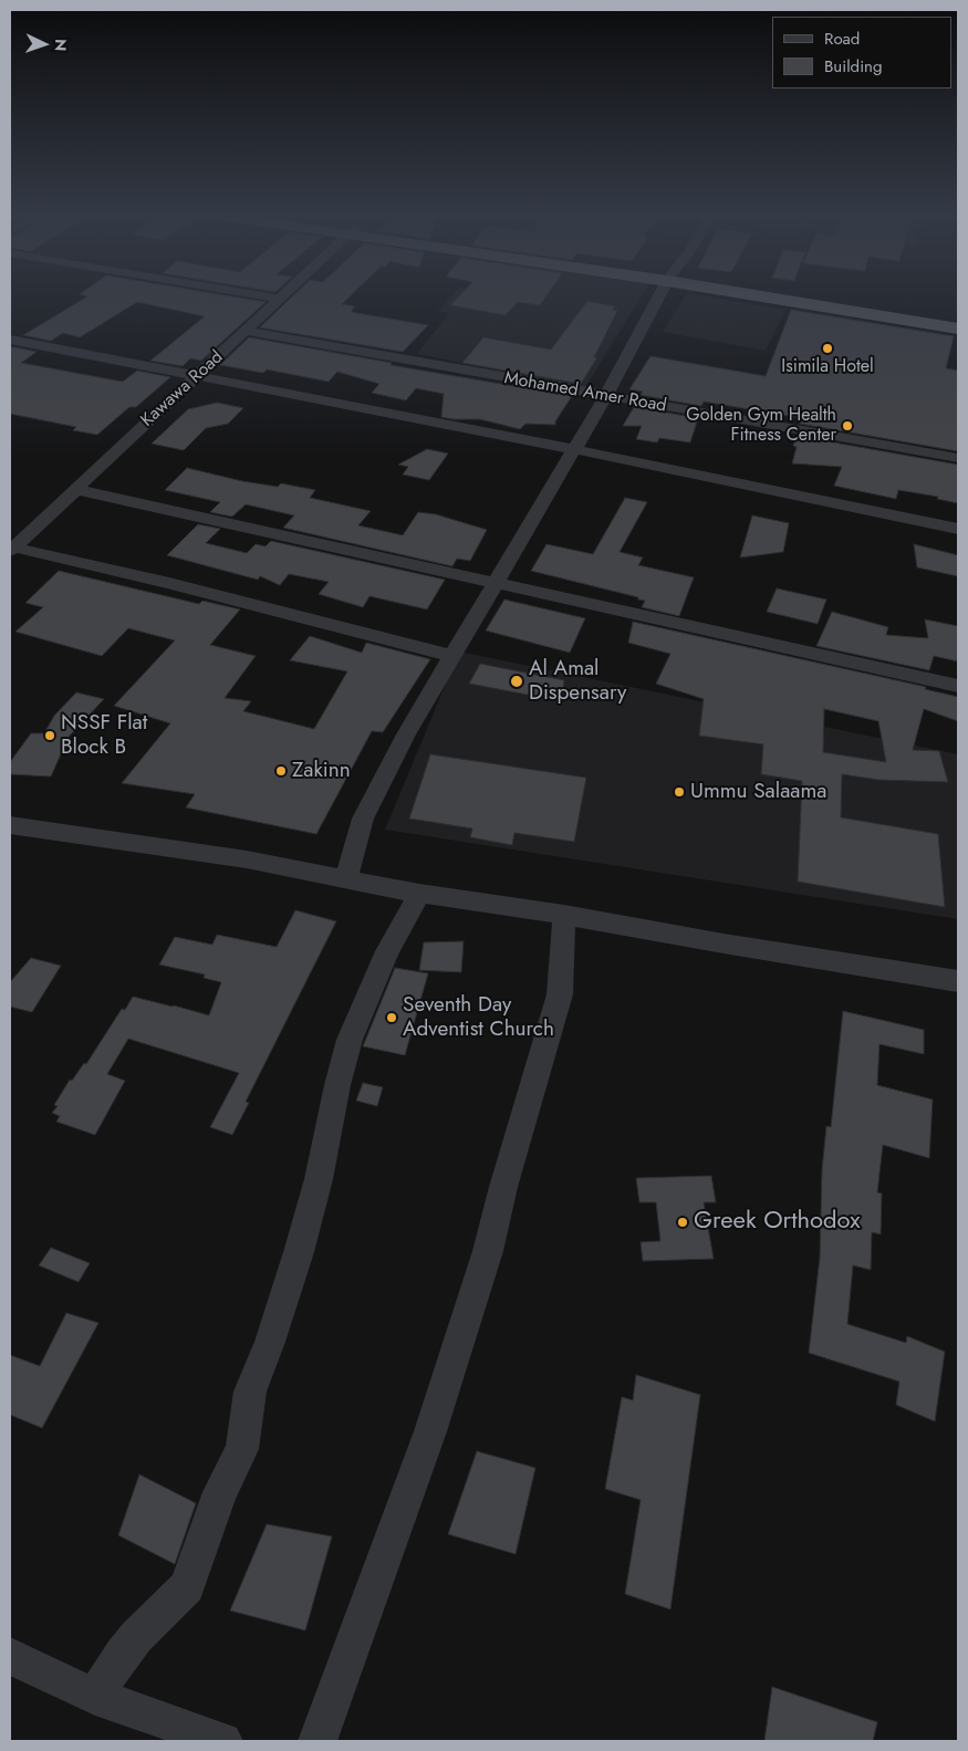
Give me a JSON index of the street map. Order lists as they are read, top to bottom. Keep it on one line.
{"streets":{"street":["Kawawa Road","Mohamed Amer Road"]},"crossings":[["Kawawa Road","Mohamed Amer Road"]],"places":["Isimila Hotel","Golden Gym Health Fitness Center","Al Amal Dispensary","NSSF Flat Block B","Zakinn","Ummu Salaama","Seventh Day Adventist Church","Greek Orthodox"],"legend":["Road","Building"],"north":"right"}
